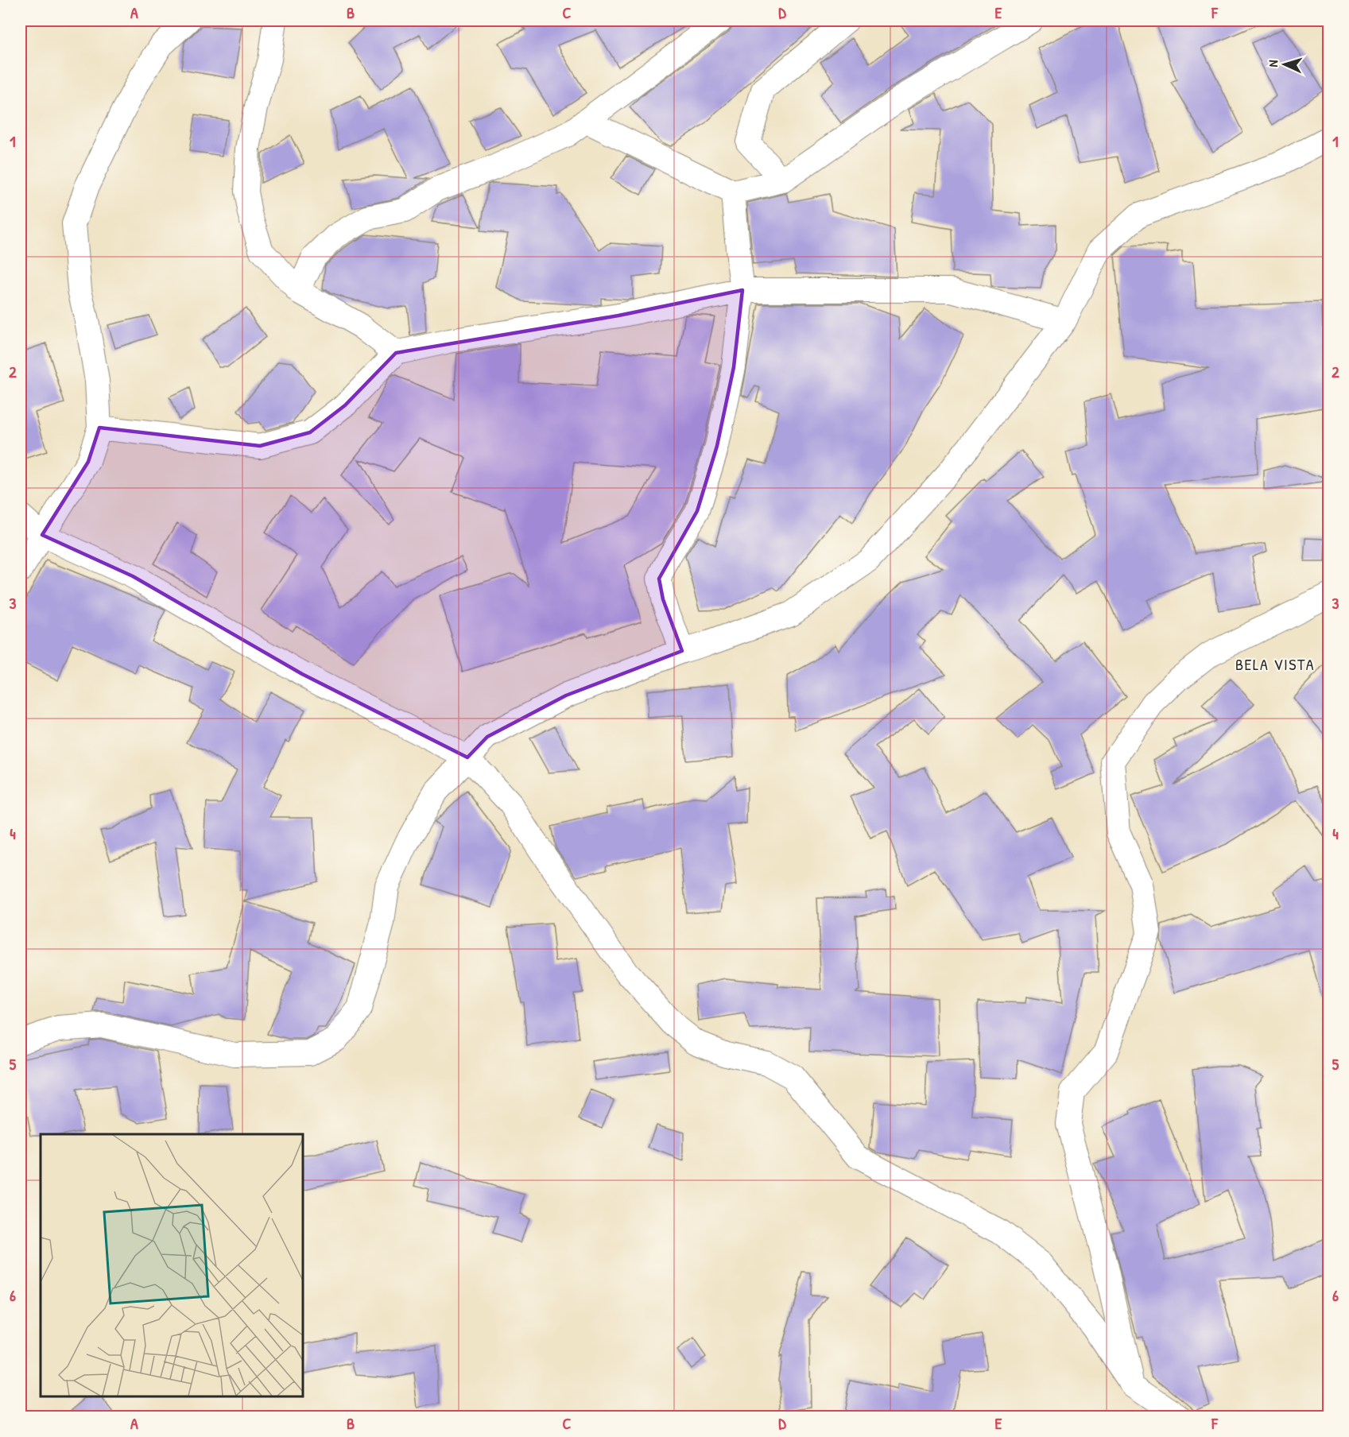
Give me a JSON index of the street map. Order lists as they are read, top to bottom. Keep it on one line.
{"districts":["BELA VISTA"],"north":"left","grid":{"columns":["A","B","C","D","E","F"],"rows":["1","2","3","4","5","6"]}}
